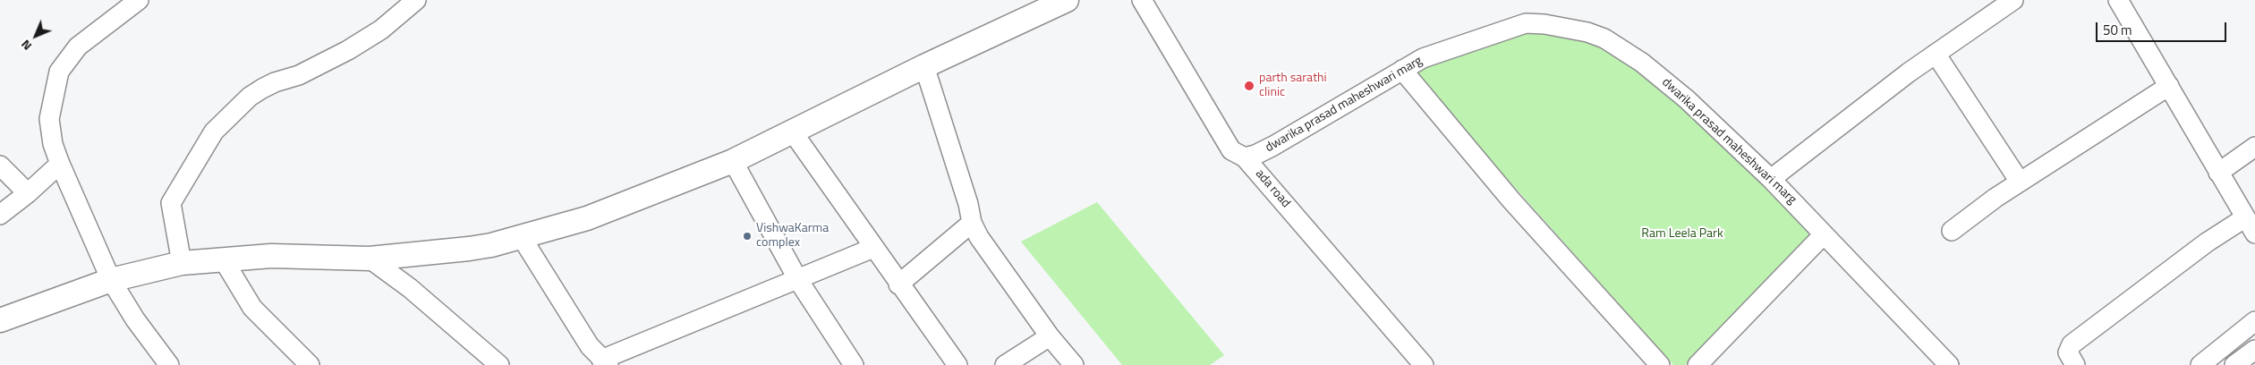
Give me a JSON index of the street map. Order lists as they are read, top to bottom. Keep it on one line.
{"streets":{"street":["dwarika prasad maheshwari marg","ada road"]},"crossings":[["dwarika prasad maheshwari marg","ada road"]],"parks":["Ram Leela Park"],"places":["parth sarathi clinic","VishwaKarma complex"],"scale_bar":"50 m","north":"bottom left"}
